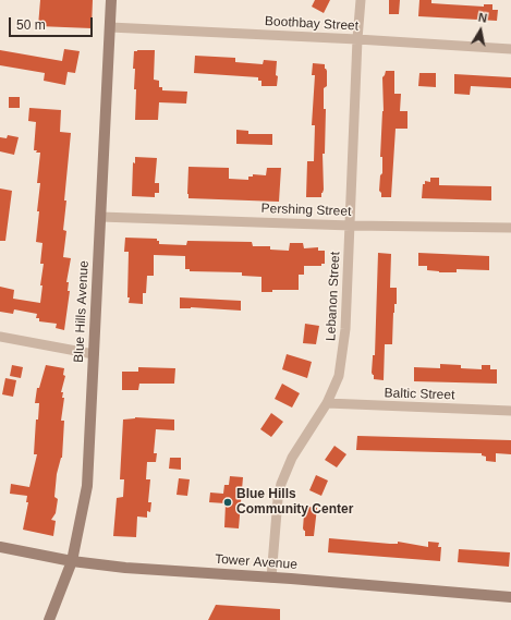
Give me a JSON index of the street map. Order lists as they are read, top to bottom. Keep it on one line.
{"streets":{"main road":["Blue Hills Avenue","Tower Avenue"],"street":["Boothbay Street","Pershing Street","Lebanon Street","Baltic Street"]},"crossings":[["Boothbay Street","Lebanon Street"],["Boothbay Street","Blue Hills Avenue"],["Pershing Street","Lebanon Street"],["Pershing Street","Blue Hills Avenue"],["Lebanon Street","Baltic Street"],["Lebanon Street","Tower Avenue"],["Blue Hills Avenue","Tower Avenue"]],"places":["Blue Hills Community Center"],"scale_bar":"50 m","north":"top"}
